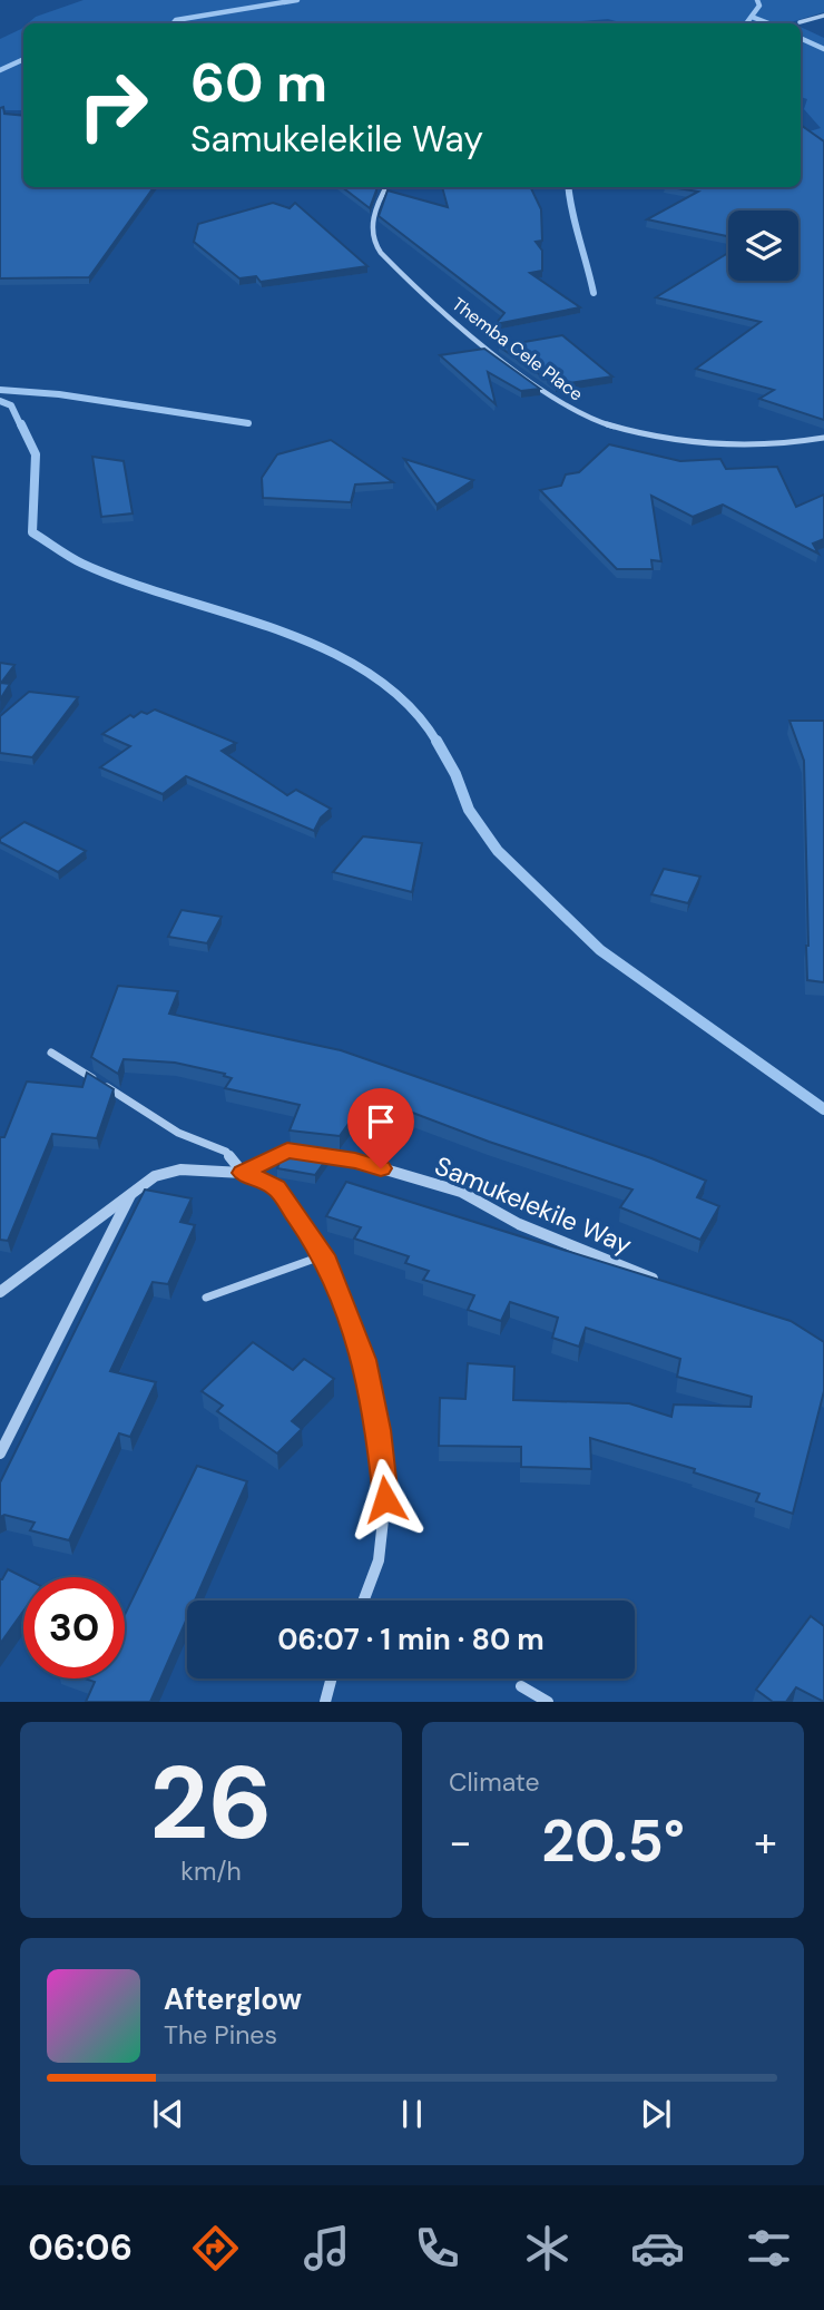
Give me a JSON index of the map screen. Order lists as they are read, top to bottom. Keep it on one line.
{"streets":{"street":["Themba Cele Place","Samukelekile Way"]},"page":{"turn":["60 m","Samukelekile Way"],"limit":"30","trip":"06:07 · 1 min · 80 m","tile":[["26","km/h"],"Climate"],"heat":["−","20.5°","+"],"song":["Afterglow","The Pines"],"tabs":"06:06"}}
